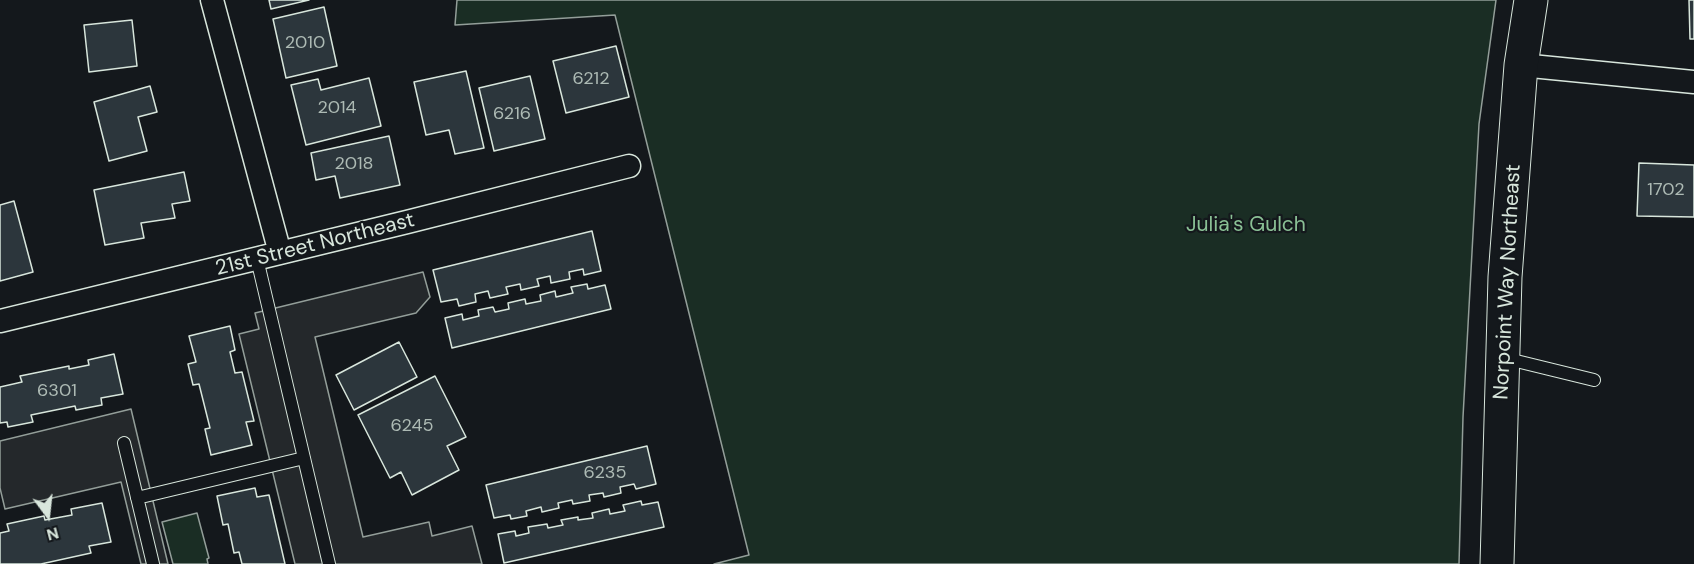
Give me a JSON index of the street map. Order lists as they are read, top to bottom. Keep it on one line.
{"streets":{"main road":["Norpoint Way Northeast"],"street":["21st Street Northeast"]},"parks":["Julia's Gulch"],"house_numbers":["2010","6212","2014","6216","2018","1702","6301","6245","6235"],"north":"bottom"}
